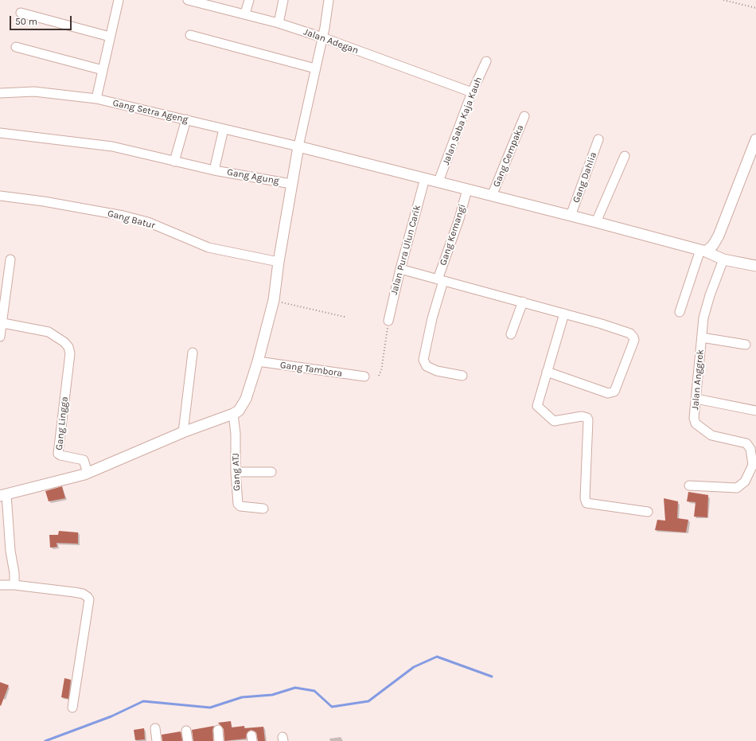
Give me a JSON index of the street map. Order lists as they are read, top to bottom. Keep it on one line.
{"streets":{"street":["Jalan Adegan","Gang Setra Ageng","Jalan Saba Kaja Kauh","Gang Cempaka","Gang Agung","Gang Dahlia","Gang Batur","Gang Kemangi","Jalan Pura Ulun Carik","Gang Tambora","Jalan Anggrek","Gang Lingga","Gang ATJ"]},"crossings":[["Jalan Adegan","Jalan Saba Kaja Kauh"]],"scale_bar":"50 m"}
